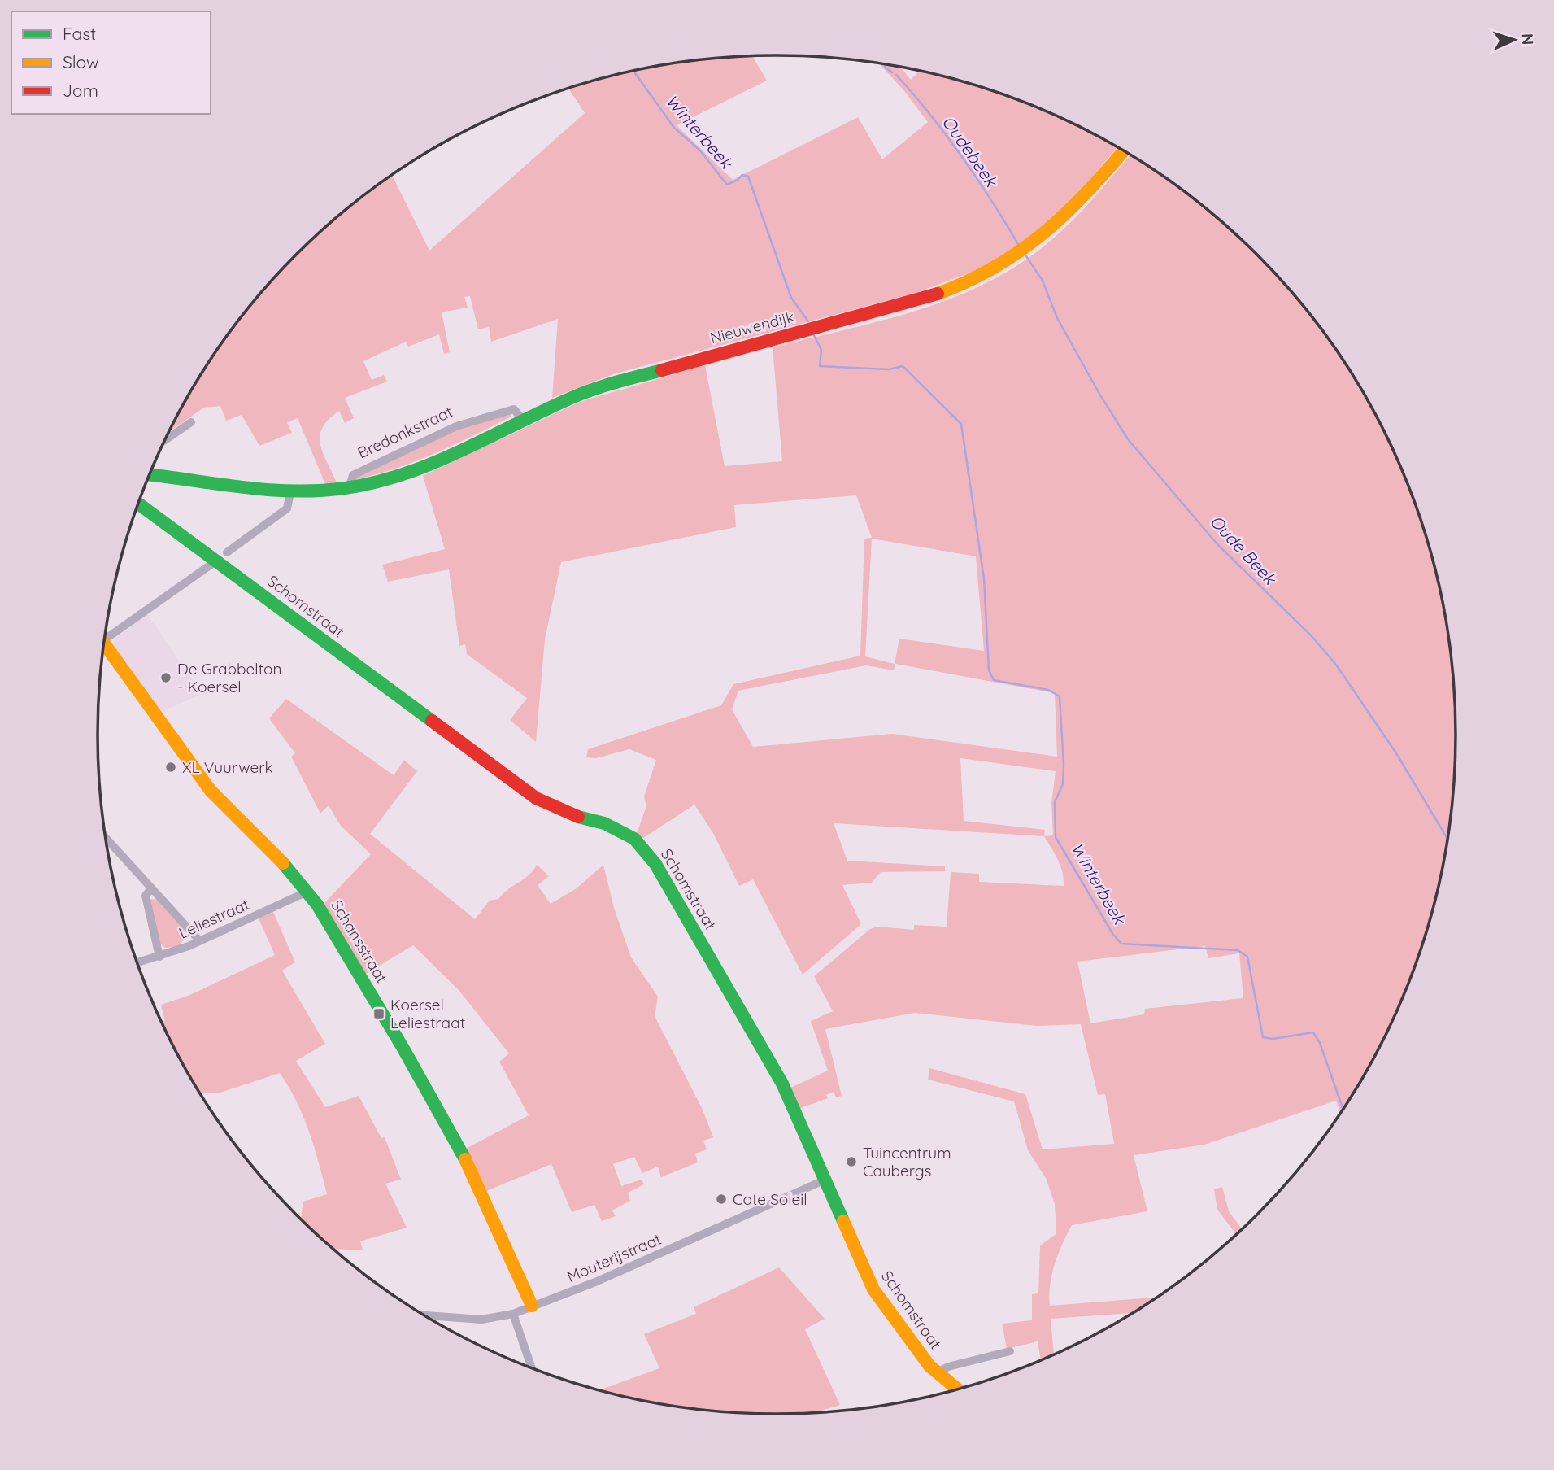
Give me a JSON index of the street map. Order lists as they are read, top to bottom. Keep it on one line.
{"streets":{"street":["Nieuwendijk","Bredonkstraat","Schomstraat","Leliestraat","Schansstraat","Mouterijstraat"]},"crossings":[["Nieuwendijk","Bredonkstraat"],["Schomstraat","Mouterijstraat"],["Leliestraat","Schansstraat"],["Schansstraat","Mouterijstraat"]],"water":["Winterbeek","Oudebeek","Oude Beek"],"places":{"other":["De Grabbelton - Koersel","XL Vuurwerk","Tuincentrum Caubergs","Cote Soleil"],"transit":["Koersel Leliestraat"]},"legend":["Fast","Slow","Jam"],"north":"right"}
